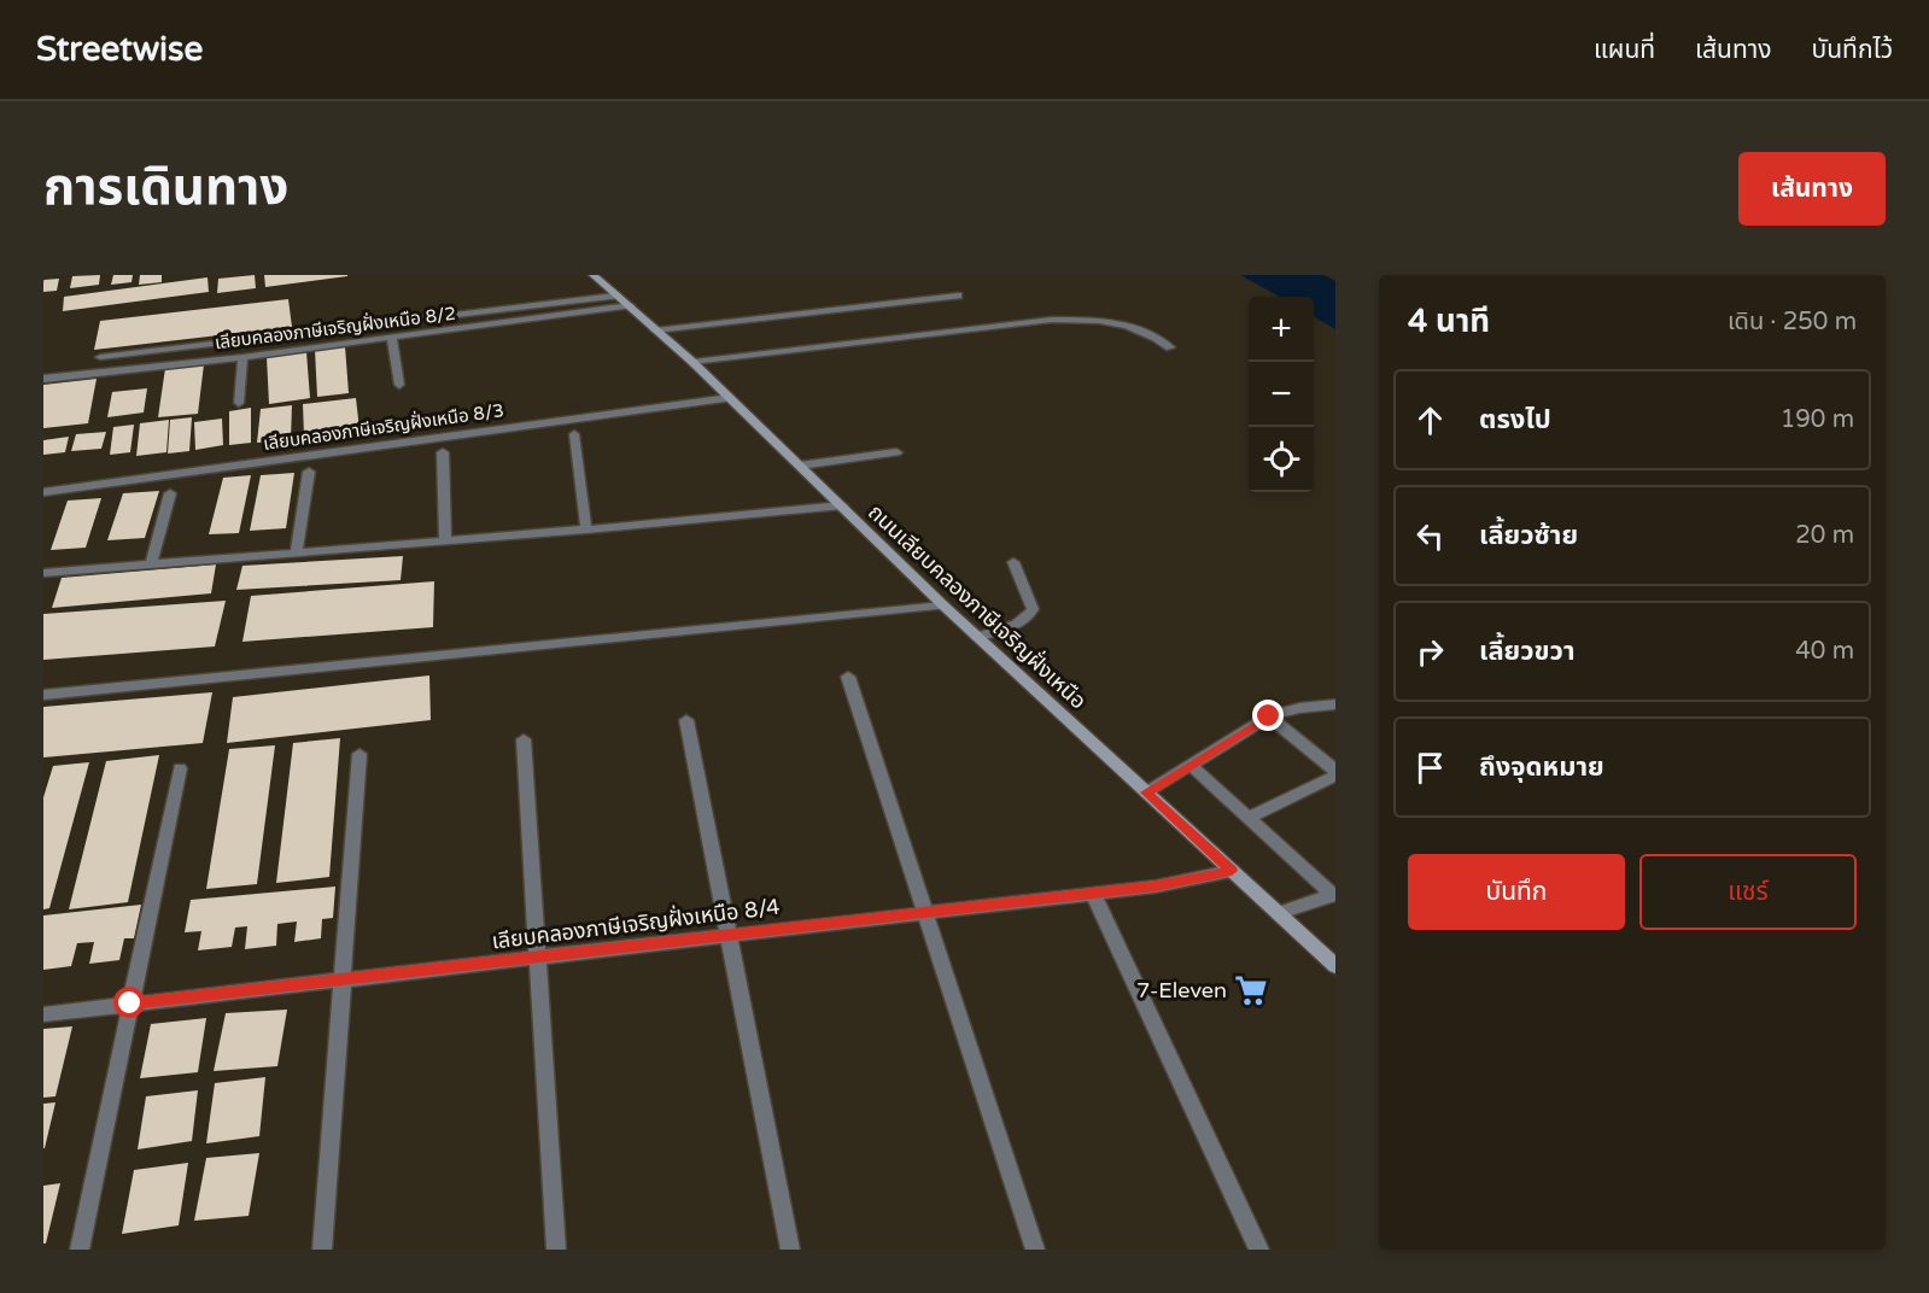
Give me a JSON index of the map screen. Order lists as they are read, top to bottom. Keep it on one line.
{"streets":{"main road":["ถนนเลียบคลองภาษีเจริญฝั่งเหนือ"],"street":["เลียบคลองภาษีเจริญฝั่งเหนือ 8/2","เลียบคลองภาษีเจริญฝั่งเหนือ 8/3","เลียบคลองภาษีเจริญฝั่งเหนือ 8/4"]},"crossings":[["เลียบคลองภาษีเจริญฝั่งเหนือ 8/2","ถนนเลียบคลองภาษีเจริญฝั่งเหนือ"],["เลียบคลองภาษีเจริญฝั่งเหนือ 8/3","ถนนเลียบคลองภาษีเจริญฝั่งเหนือ"],["ถนนเลียบคลองภาษีเจริญฝั่งเหนือ","เลียบคลองภาษีเจริญฝั่งเหนือ 8/4"]],"places":{"supermarket":["7-Eleven"]},"page":{"header":"Streetwise","nav":["แผนที่","เส้นทาง","บันทึกไว้"],"title":"การเดินทาง","buttons":["เส้นทาง",["บันทึก","แชร์"]],"heading":["4 นาที","เดิน · 250 m"],"map_buttons":["+","−"],"list":[["ตรงไป","190 m"],["เลี้ยวซ้าย","20 m"],["เลี้ยวขวา","40 m"],"ถึงจุดหมาย"]}}
